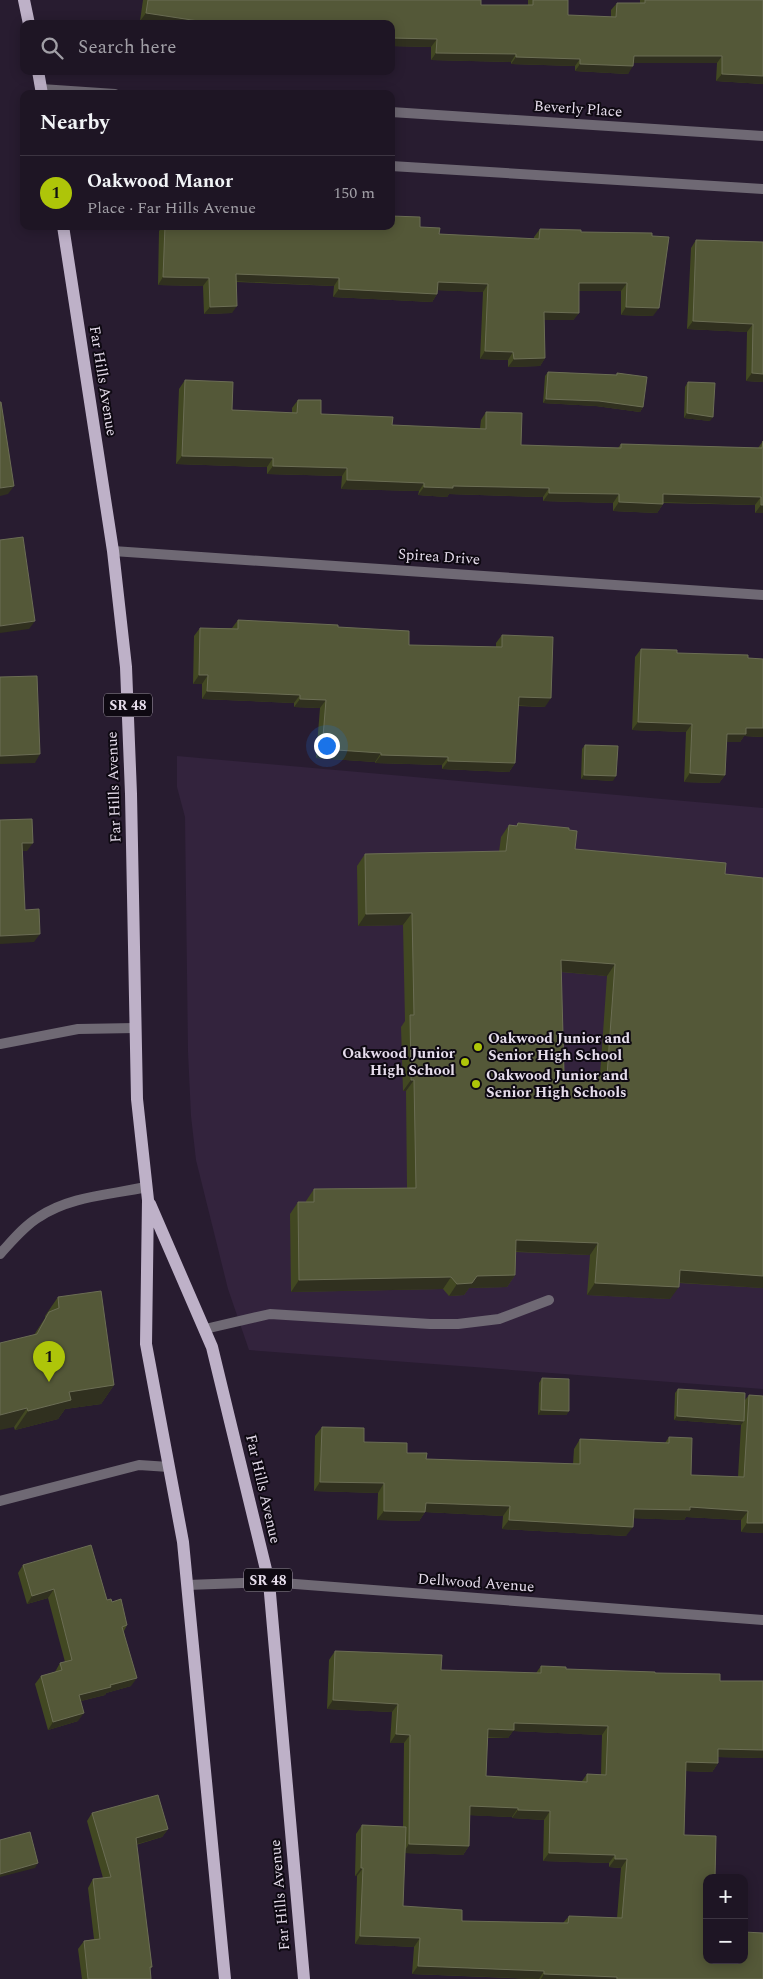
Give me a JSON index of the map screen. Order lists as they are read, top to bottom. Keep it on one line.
{"streets":{"main road":["Far Hills Avenue","SR 48"],"street":["Beverly Place","Spirea Drive","Dellwood Avenue"]},"crossings":[["Far Hills Avenue","Spirea Drive"],["Far Hills Avenue","Dellwood Avenue"]],"places":["Oakwood Junior and Senior High School","Oakwood Junior High School","Oakwood Junior and Senior High Schools"],"page":{"search":"Search here","heading":"Nearby","list":[{"mark":"1","name":"Oakwood Manor","note":"Place · Far Hills Avenue","value":"150 m"}],"pins":"1","map_buttons":["+","−"]}}
